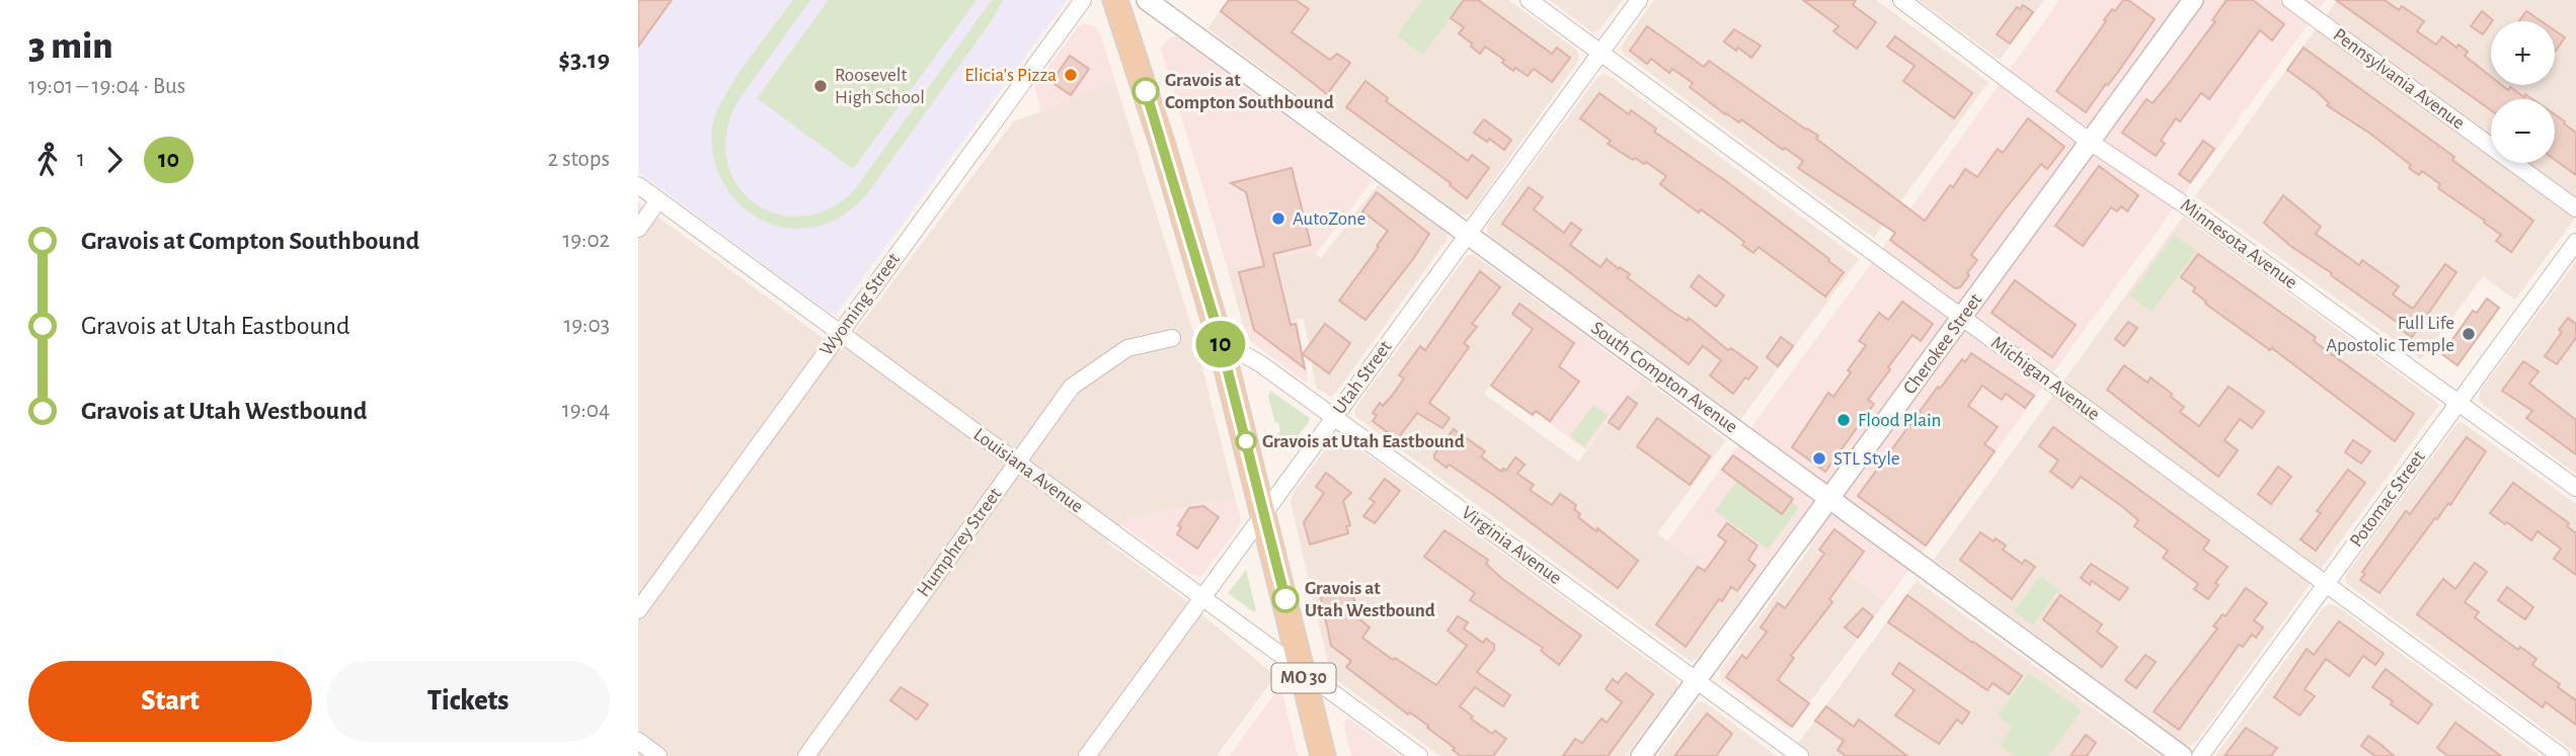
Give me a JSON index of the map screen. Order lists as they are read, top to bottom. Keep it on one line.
{"streets":{"main road":["MO 30"],"street":["Pennsylvania Avenue","Minnesota Avenue","Wyoming Street","Cherokee Street","Utah Street","South Compton Avenue","Michigan Avenue","Louisiana Avenue","Potomac Street","Humphrey Street","Virginia Avenue"]},"crossings":[["Minnesota Avenue","Cherokee Street"],["Minnesota Avenue","Potomac Street"],["Wyoming Street","Louisiana Avenue"],["Cherokee Street","South Compton Avenue"],["Cherokee Street","Michigan Avenue"],["Cherokee Street","Virginia Avenue"],["Utah Street","South Compton Avenue"],["Utah Street","Michigan Avenue"],["Utah Street","Louisiana Avenue"],["Utah Street","Virginia Avenue"],["Utah Street","MO 30"],["Michigan Avenue","Potomac Street"],["Louisiana Avenue","Humphrey Street"],["Louisiana Avenue","MO 30"],["Virginia Avenue","MO 30"]],"places":["Elicia's Pizza","Roosevelt High School","Gravois at Compton Southbound","AutoZone","Full Life Apostolic Temple","Flood Plain","Gravois at Utah Eastbound","STL Style","Gravois at Utah Westbound"],"lines":["bus line 10"],"page":{"heading":["3 min","19:01 – 19:04 · Bus","$3.19"],"on_map":"10","map_buttons":["+","−"],"legs":["1","10","2 stops"],"list":[{"name":"Gravois at Compton Southbound","value":"19:02"},{"name":"Gravois at Utah Eastbound","value":"19:03"},{"name":"Gravois at Utah Westbound","value":"19:04"}],"buttons":["Start","Tickets"]}}
